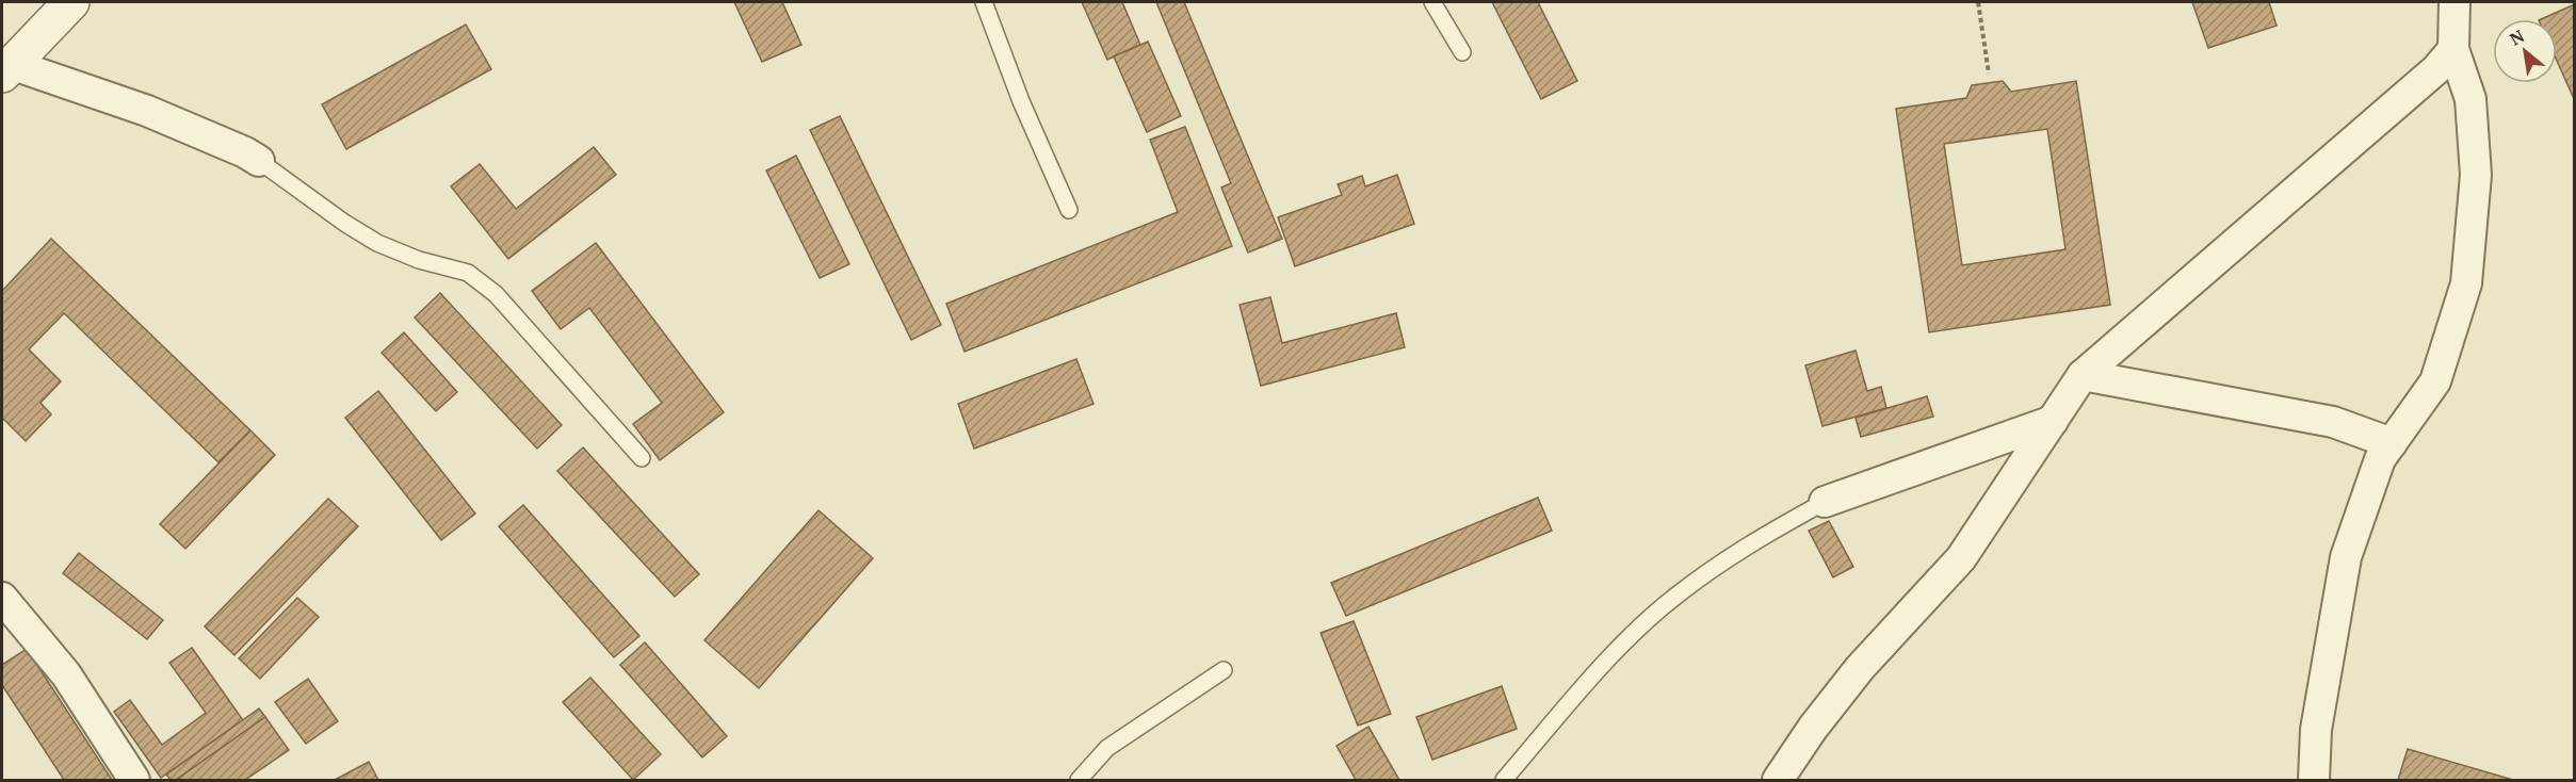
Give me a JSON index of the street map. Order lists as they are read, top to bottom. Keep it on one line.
{"north":"top left"}
